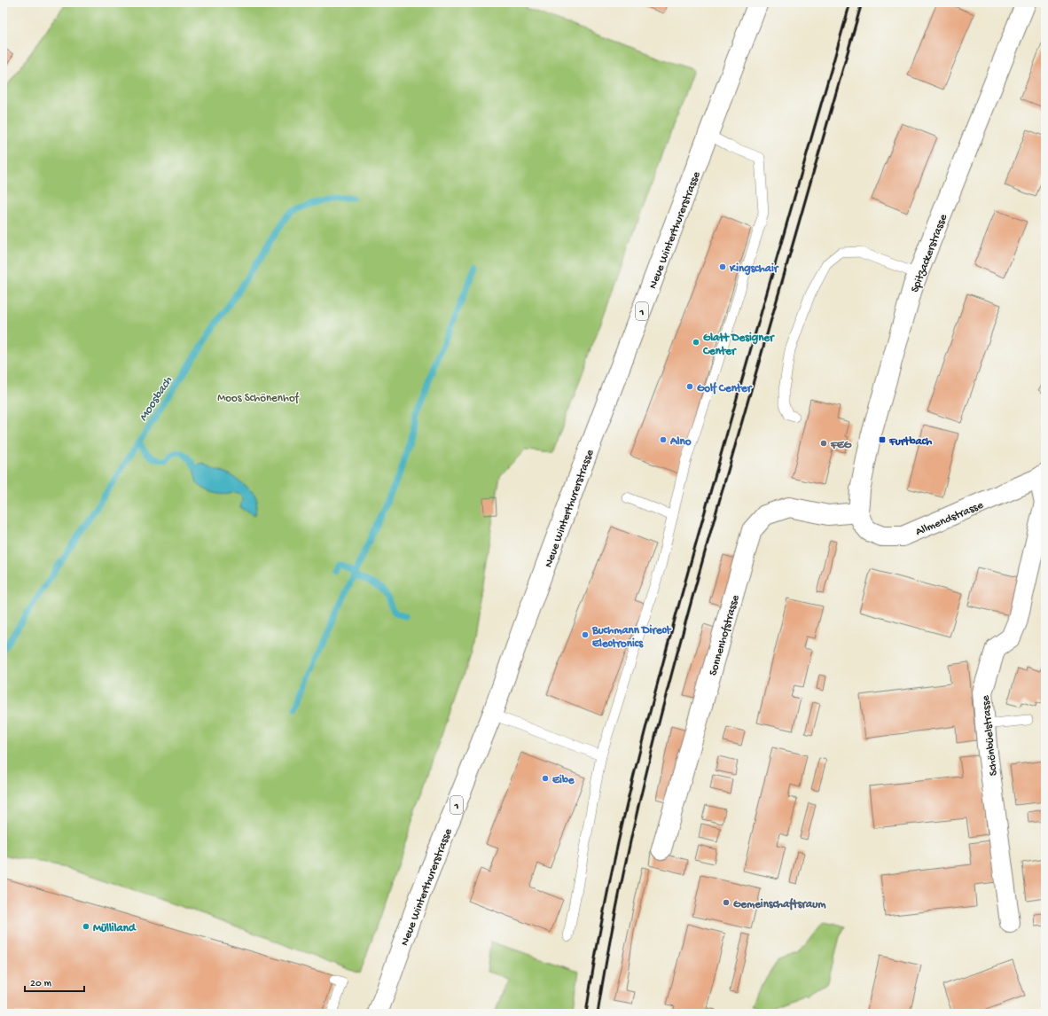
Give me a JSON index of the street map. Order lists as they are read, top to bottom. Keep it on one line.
{"streets":{"street":["Neue Winterthurerstrasse","Spitzackerstrasse","1","Allmendstrasse","Sonnenhofstrasse","Schönbüelstrasse"]},"crossings":[["Spitzackerstrasse","Allmendstrasse"],["Spitzackerstrasse","Sonnenhofstrasse"],["Allmendstrasse","Sonnenhofstrasse"],["Allmendstrasse","Schönbüelstrasse"]],"water":["Moosbach"],"parks":["Moos Schönenhof"],"places":{"other":["Kingschair","Glatt Designer Center","Golf Center","Alno","FEG","Buchmann Direct Electronics","Eibe","Gemeinschaftsraum","Mülliland"],"transit":["Furtbach"]},"scale_bar":"20 m"}
